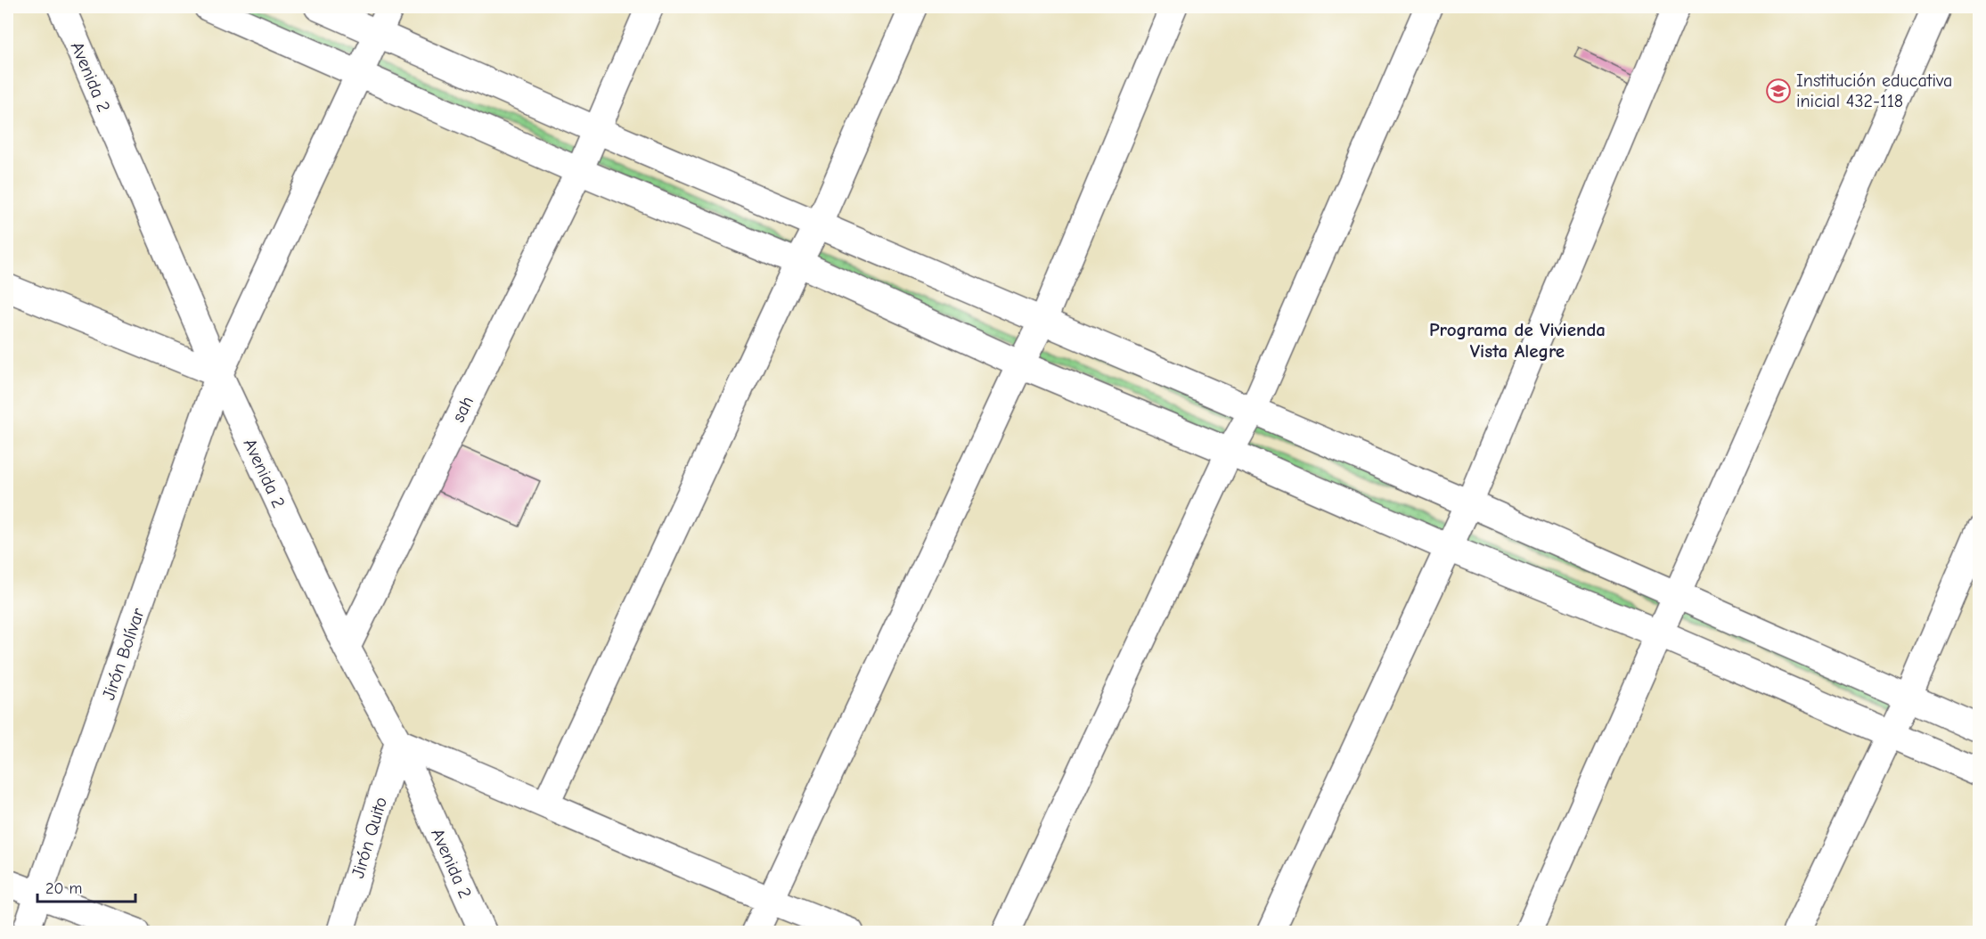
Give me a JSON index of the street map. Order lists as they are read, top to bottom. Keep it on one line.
{"streets":{"street":["Avenida 2","sah","Jirón Bolívar","Jirón Quito"]},"crossings":[["Avenida 2","sah"],["Avenida 2","Jirón Bolívar"],["Avenida 2","Jirón Quito"]],"districts":["Programa de Vivienda Vista Alegre"],"places":{"school or university":["Institución educativa inicial 432-118"]},"scale_bar":"20 m"}
